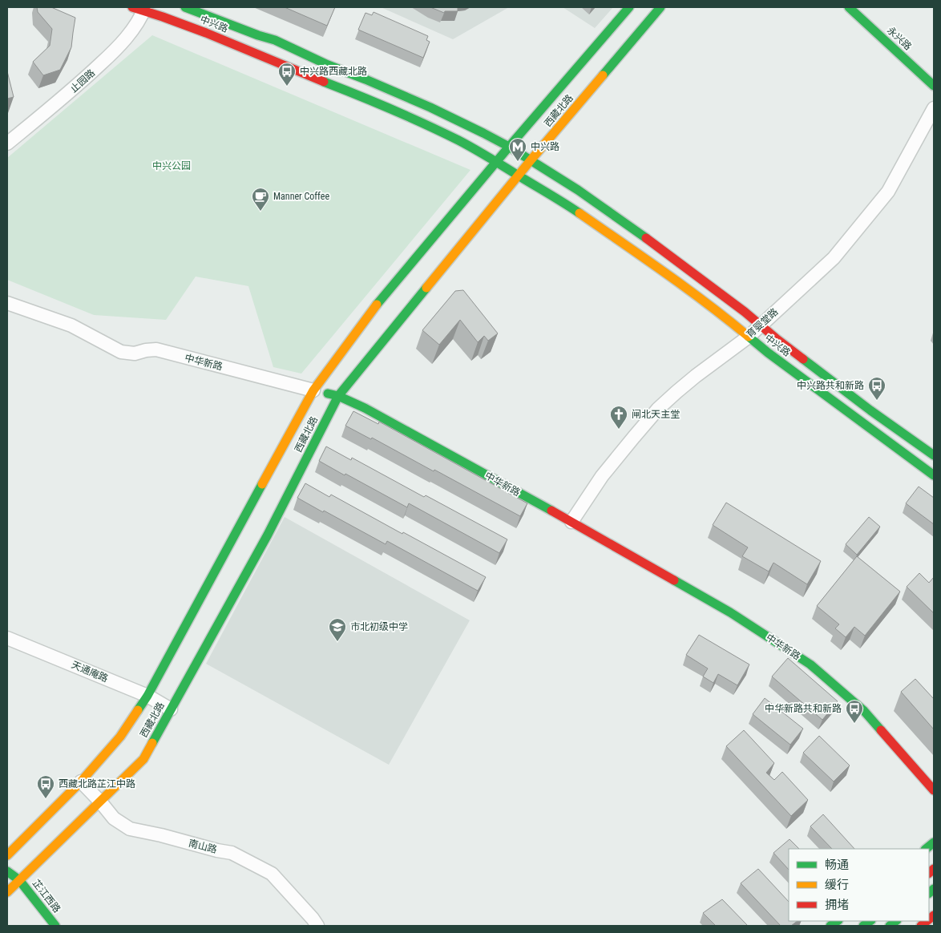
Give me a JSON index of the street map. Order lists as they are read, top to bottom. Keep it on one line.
{"streets":{"main road":["中兴路","永兴路","西藏北路","中华新路","芷江西路"],"street":["止园路","育婴堂路","天通庵路","南山路"]},"crossings":[["中兴路","止园路"],["中兴路","西藏北路"],["中兴路","育婴堂路"],["西藏北路","中华新路"],["西藏北路","天通庵路"],["西藏北路","南山路"],["西藏北路","芷江西路"],["育婴堂路","中华新路"]],"parks":["中兴公园"],"places":{"bus stop":["中兴路西藏北路","中兴路共和新路","中华新路共和新路","西藏北路芷江中路"],"metro station":["中兴路"],"cafe":["Manner Coffee"],"church":["闸北天主堂"],"school or university":["市北初级中学"]},"legend":["畅通","缓行","拥堵"]}
